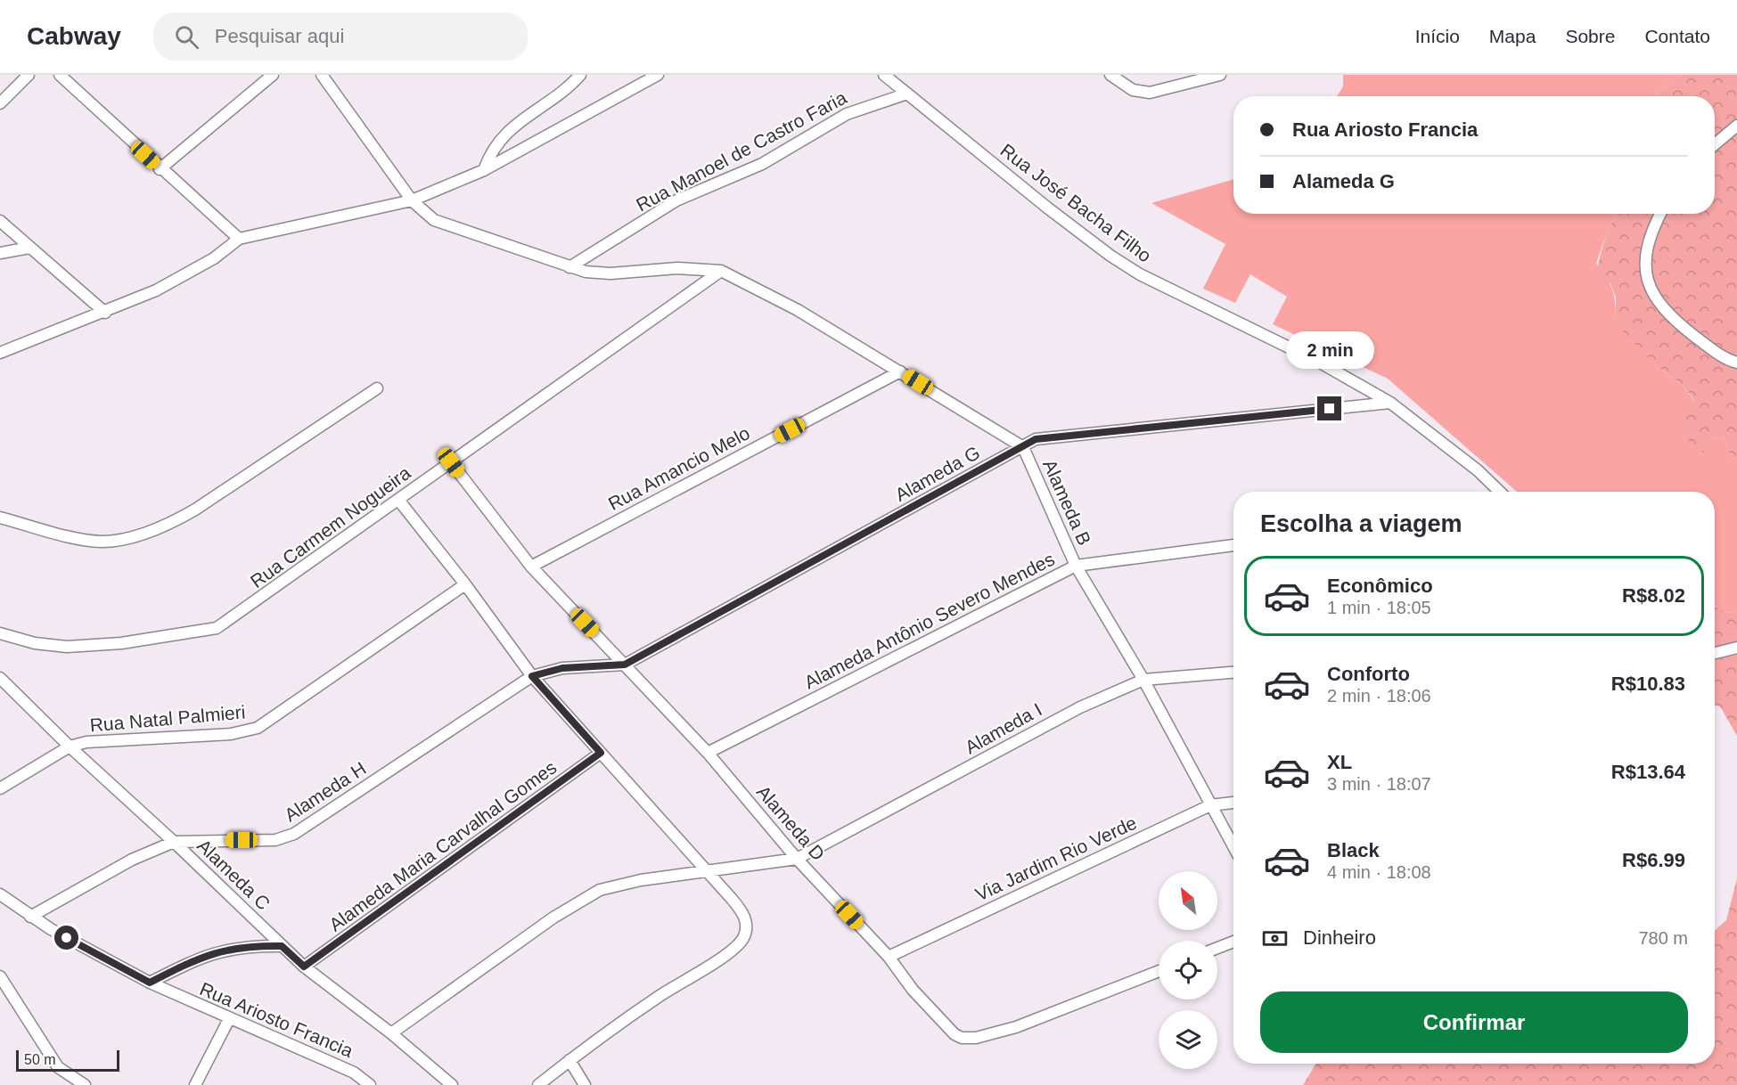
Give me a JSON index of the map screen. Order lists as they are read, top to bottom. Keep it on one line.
{"streets":{"street":["Rua Manoel de Castro Faria","Rua José Bacha Filho","Rua Amancio Melo","Alameda G","Alameda B","Rua Carmem Nogueira","Alameda Antônio Severo Mendes","Rua Natal Palmieri","Alameda I","Alameda H","Alameda D","Alameda Maria Carvalhal Gomes","Via Jardim Rio Verde","Alameda C","Rua Ariosto Francia"]},"crossings":[["Rua Manoel de Castro Faria","Rua José Bacha Filho"],["Rua José Bacha Filho","Alameda G"],["Rua Amancio Melo","Alameda B"],["Rua Amancio Melo","Alameda D"],["Alameda G","Alameda B"],["Alameda G","Alameda H"],["Alameda G","Alameda D"],["Alameda B","Rua Carmem Nogueira"],["Alameda B","Alameda Antônio Severo Mendes"],["Alameda B","Alameda I"],["Alameda B","Via Jardim Rio Verde"],["Rua Carmem Nogueira","Alameda D"],["Alameda Antônio Severo Mendes","Alameda D"],["Rua Natal Palmieri","Alameda C"],["Alameda I","Alameda D"],["Alameda I","Alameda C"],["Alameda H","Alameda C"],["Alameda H","Rua Ariosto Francia"],["Alameda D","Via Jardim Rio Verde"],["Alameda Maria Carvalhal Gomes","Alameda C"]],"scale_bar":"50 m","north":"top left","page":{"header":"Cabway","search":"Pesquisar aqui","nav":["Início","Mapa","Sobre","Contato"],"banner":["Rua Ariosto Francia","Alameda G"],"bubble":"2 min","heading":"Escolha a viagem","list":[{"name":"Econômico","note":"1 min · 18:05","value":"R$8.02"},{"name":"Conforto","note":"2 min · 18:06","value":"R$10.83"},{"name":"XL","note":"3 min · 18:07","value":"R$13.64"},{"name":"Black","note":"4 min · 18:08","value":"R$6.99"}],"pay":["Dinheiro","780 m"],"buttons":"Confirmar","scale":"50 m"}}
